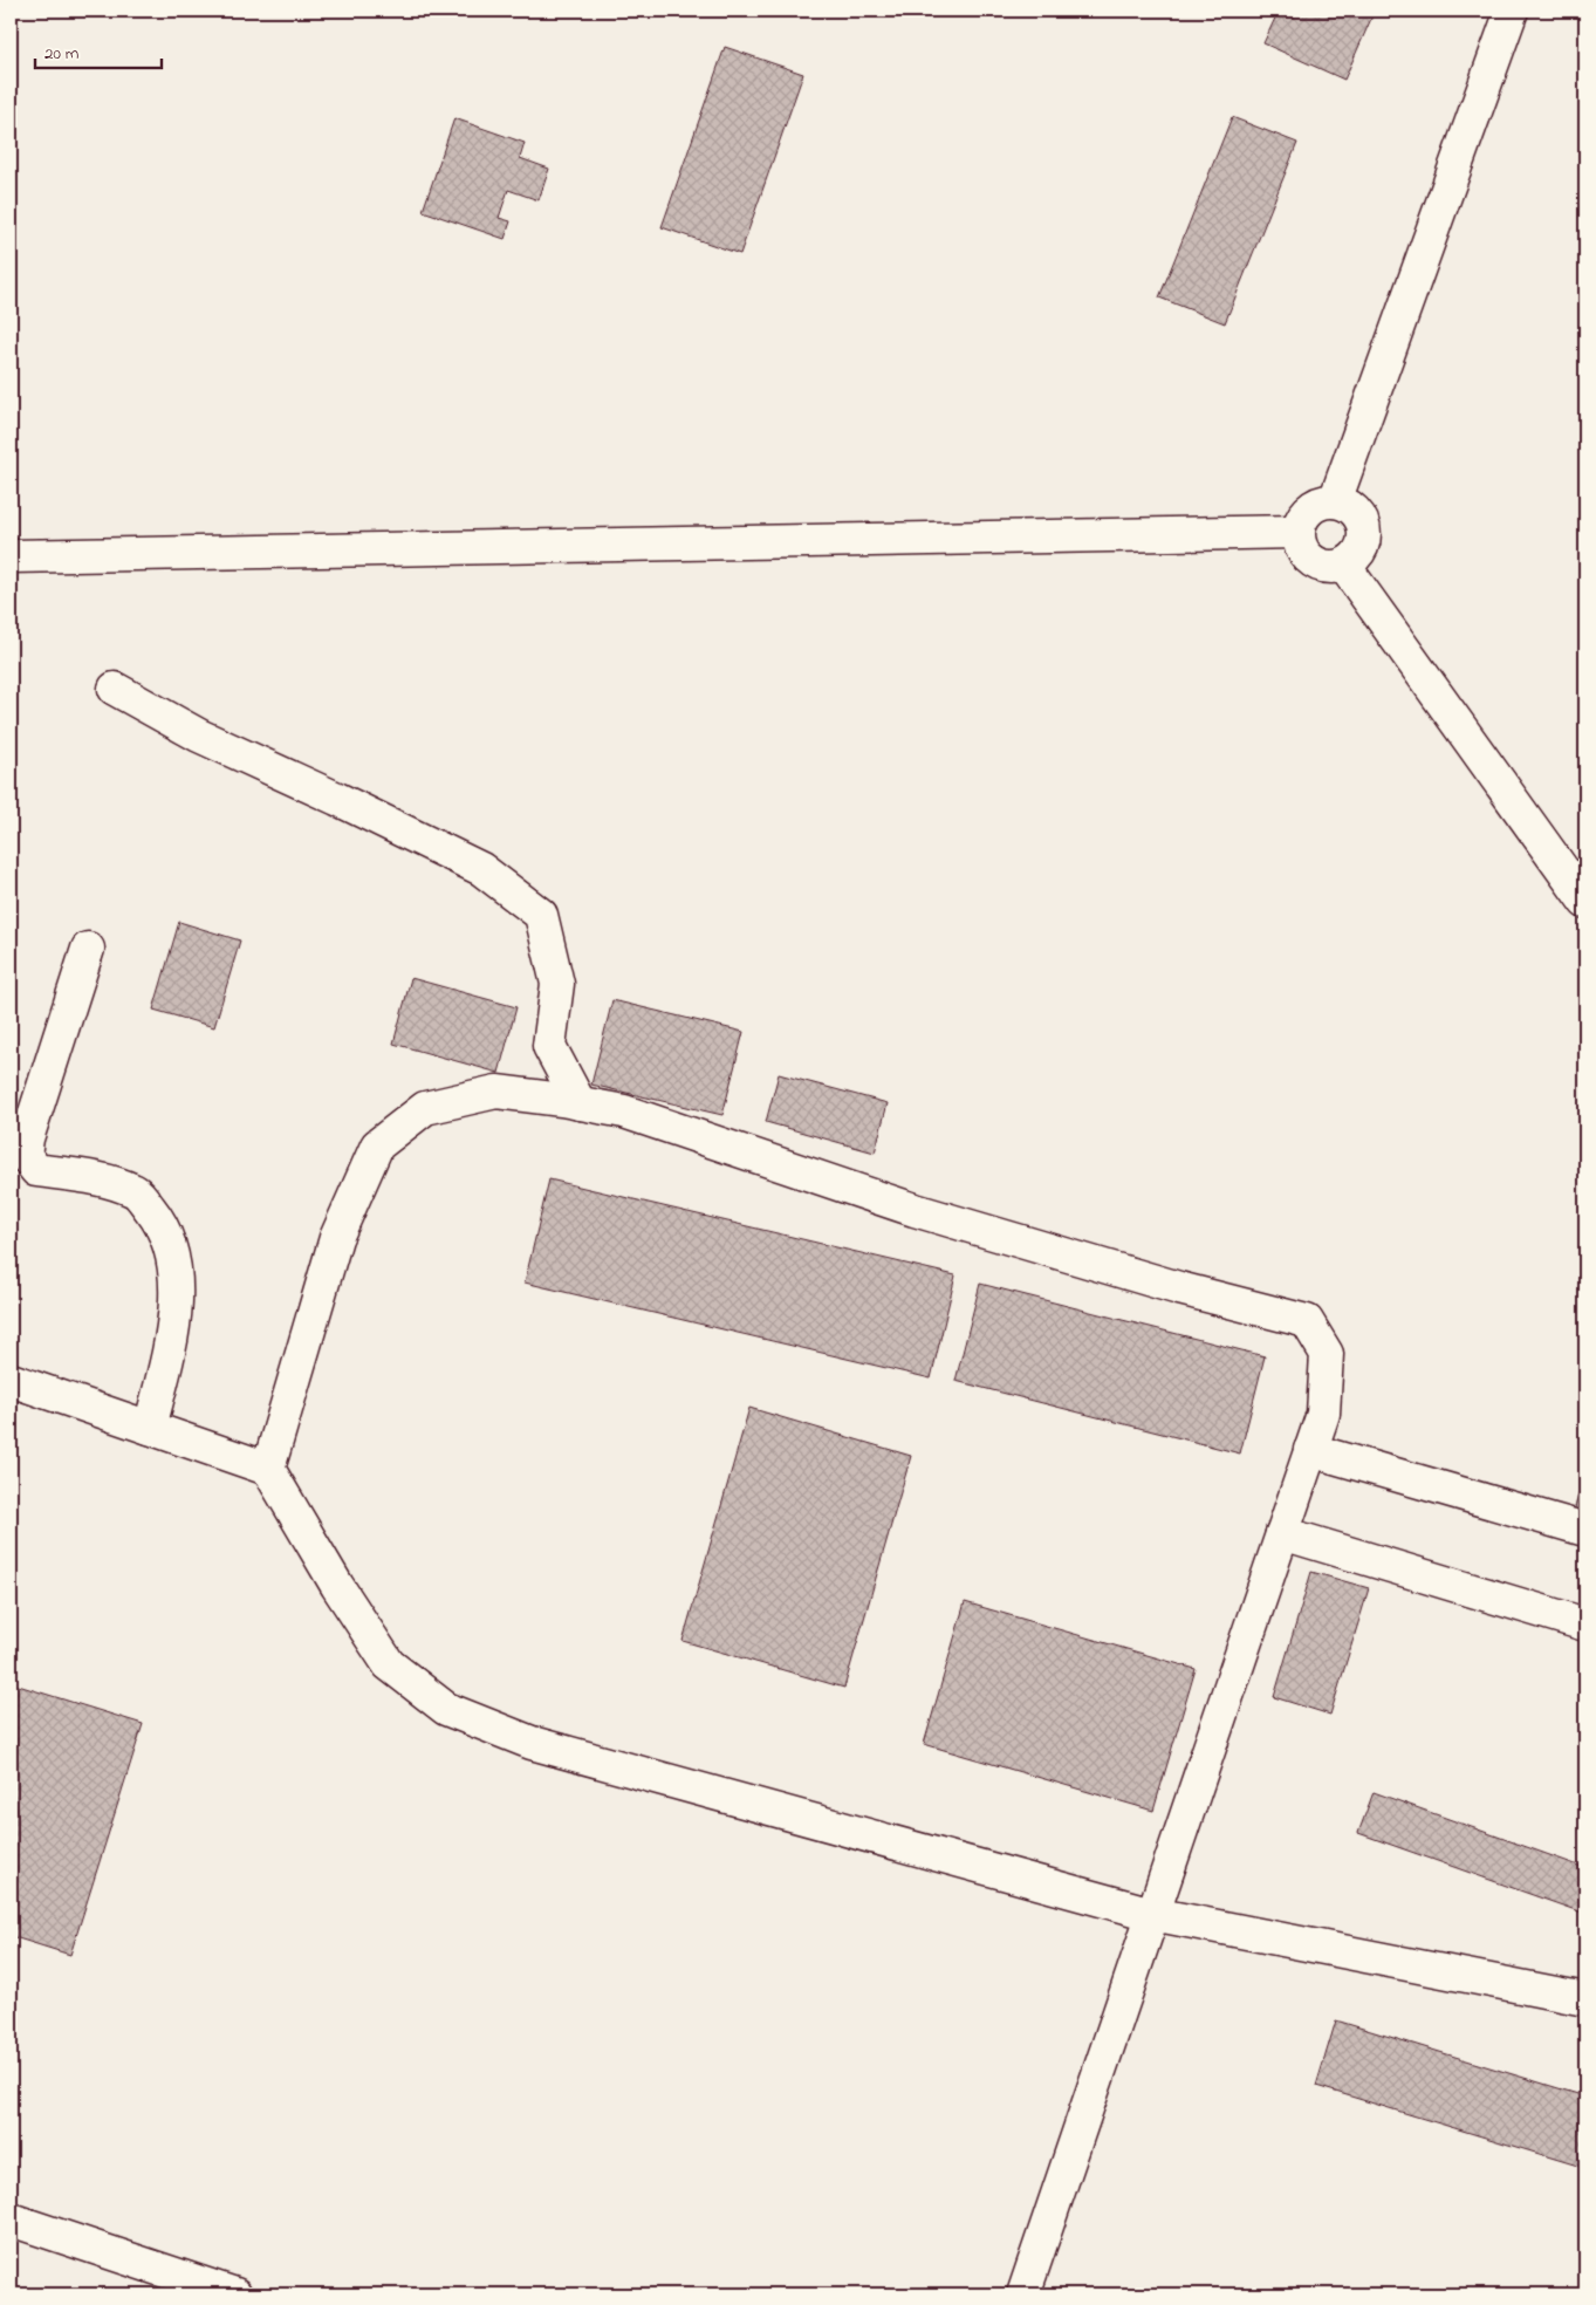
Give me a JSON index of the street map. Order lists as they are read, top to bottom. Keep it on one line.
{"scale_bar":"20 m"}
